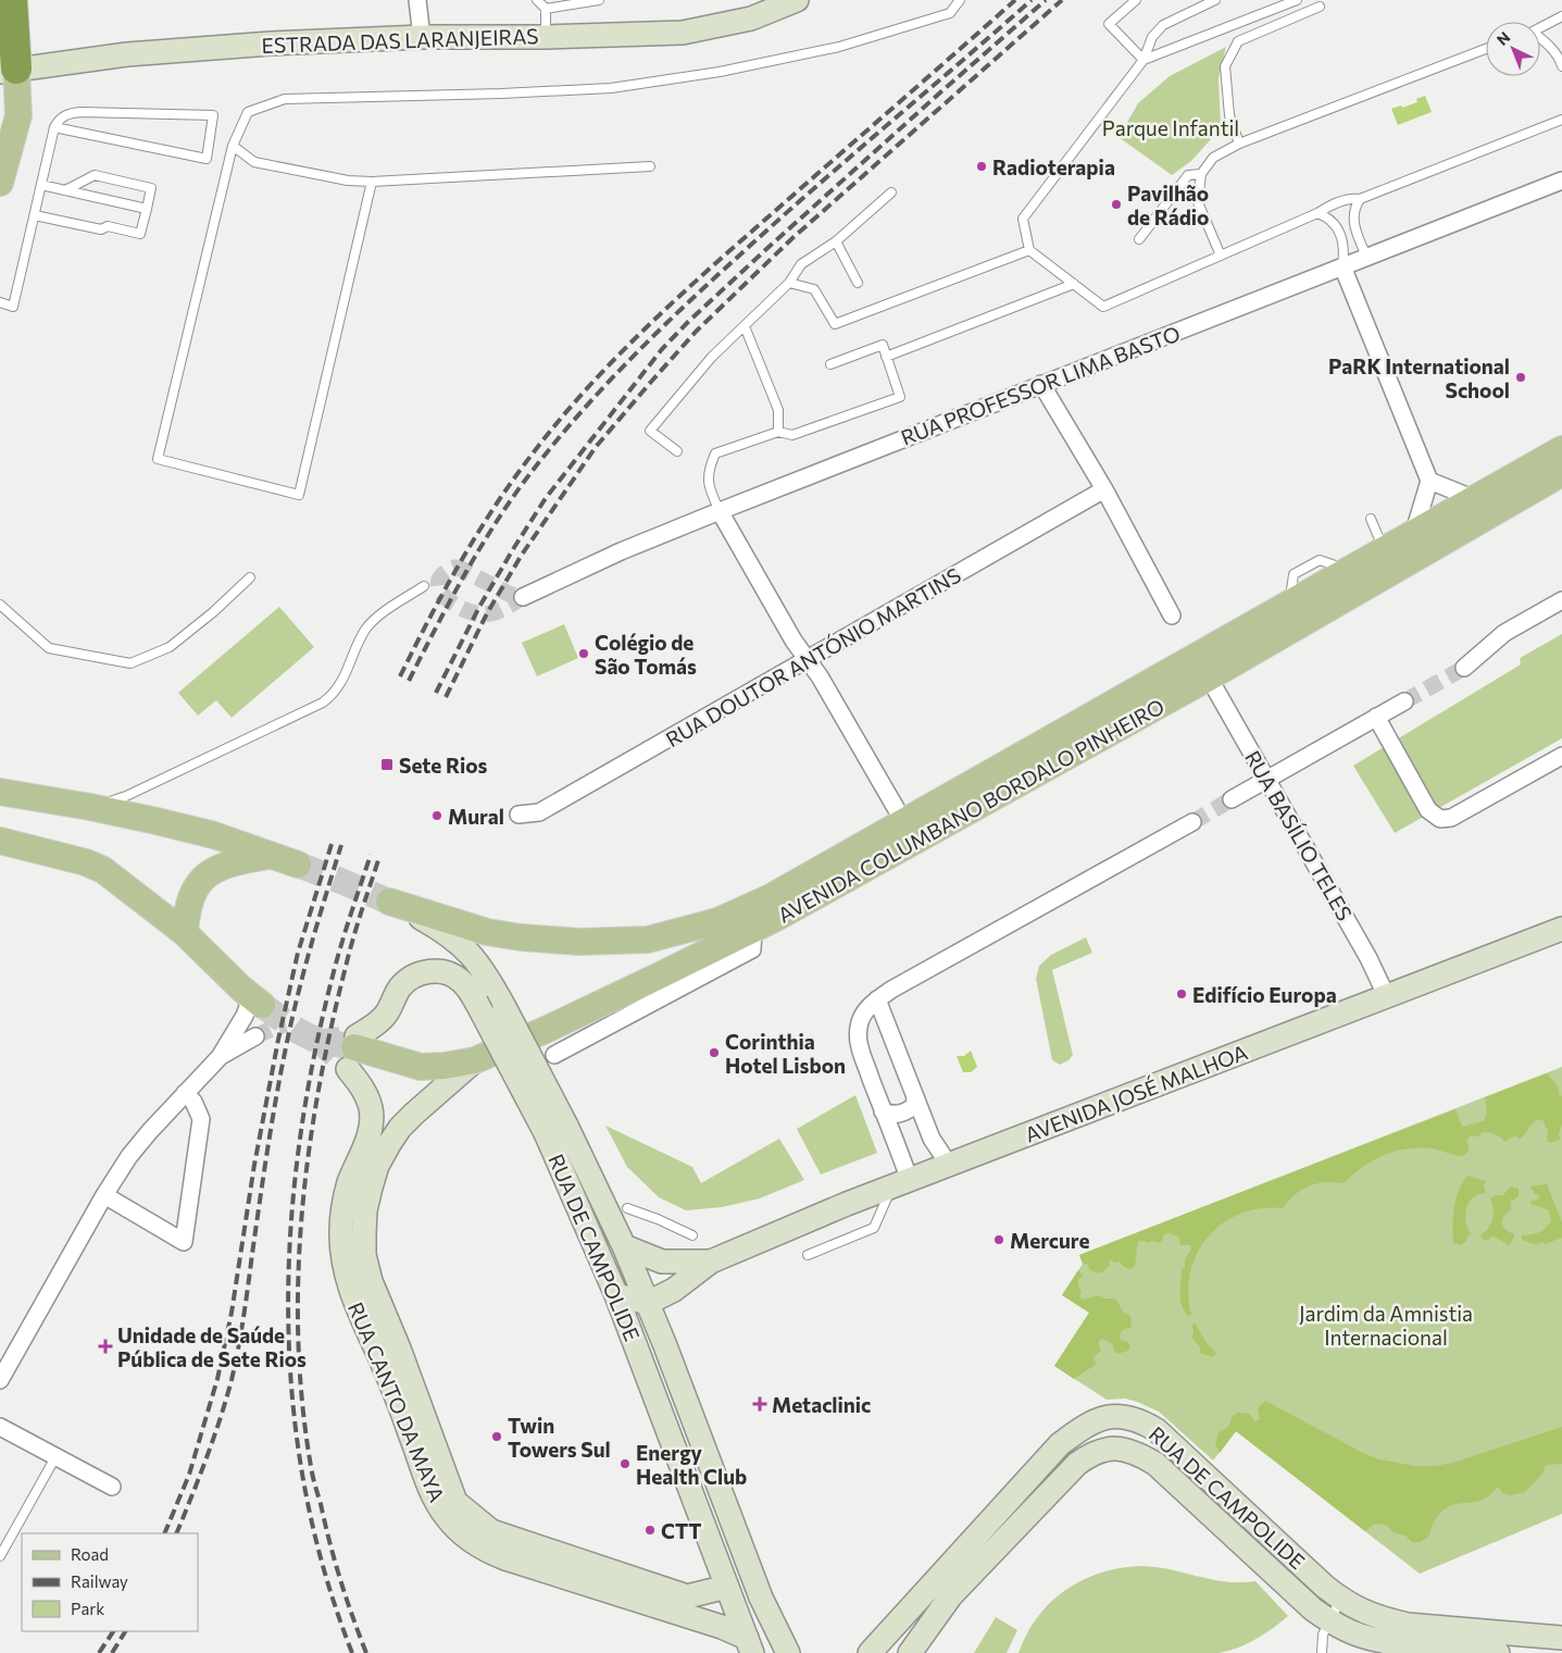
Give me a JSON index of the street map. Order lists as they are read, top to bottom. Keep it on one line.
{"streets":{"main road":["ESTRADA DAS LARANJEIRAS","AVENIDA COLUMBANO BORDALO PINHEIRO","AVENIDA JOSÉ MALHOA","RUA DE CAMPOLIDE","RUA CANTO DA MAYA"],"street":["RUA PROFESSOR LIMA BASTO","RUA DOUTOR ANTÓNIO MARTINS","RUA BASÍLIO TELES"]},"crossings":[["AVENIDA COLUMBANO BORDALO PINHEIRO","RUA BASÍLIO TELES"],["AVENIDA COLUMBANO BORDALO PINHEIRO","RUA DE CAMPOLIDE"],["AVENIDA COLUMBANO BORDALO PINHEIRO","RUA CANTO DA MAYA"],["RUA BASÍLIO TELES","AVENIDA JOSÉ MALHOA"],["AVENIDA JOSÉ MALHOA","RUA DE CAMPOLIDE"],["RUA DE CAMPOLIDE","RUA CANTO DA MAYA"]],"parks":["Parque Infantil","Jardim da Amnistia Internacional"],"places":{"other":["Radioterapia","Pavilhão de Rádio","PaRK International School","Colégio de São Tomás","Mural","Edifício Europa","Corinthia Hotel Lisbon","Mercure","Twin Towers Sul","Energy Health Club","CTT"],"transit":["Sete Rios"],"health":["Unidade de Saúde Pública de Sete Rios","Metaclinic"]},"legend":["Road","Railway","Park"],"north":"top left"}
